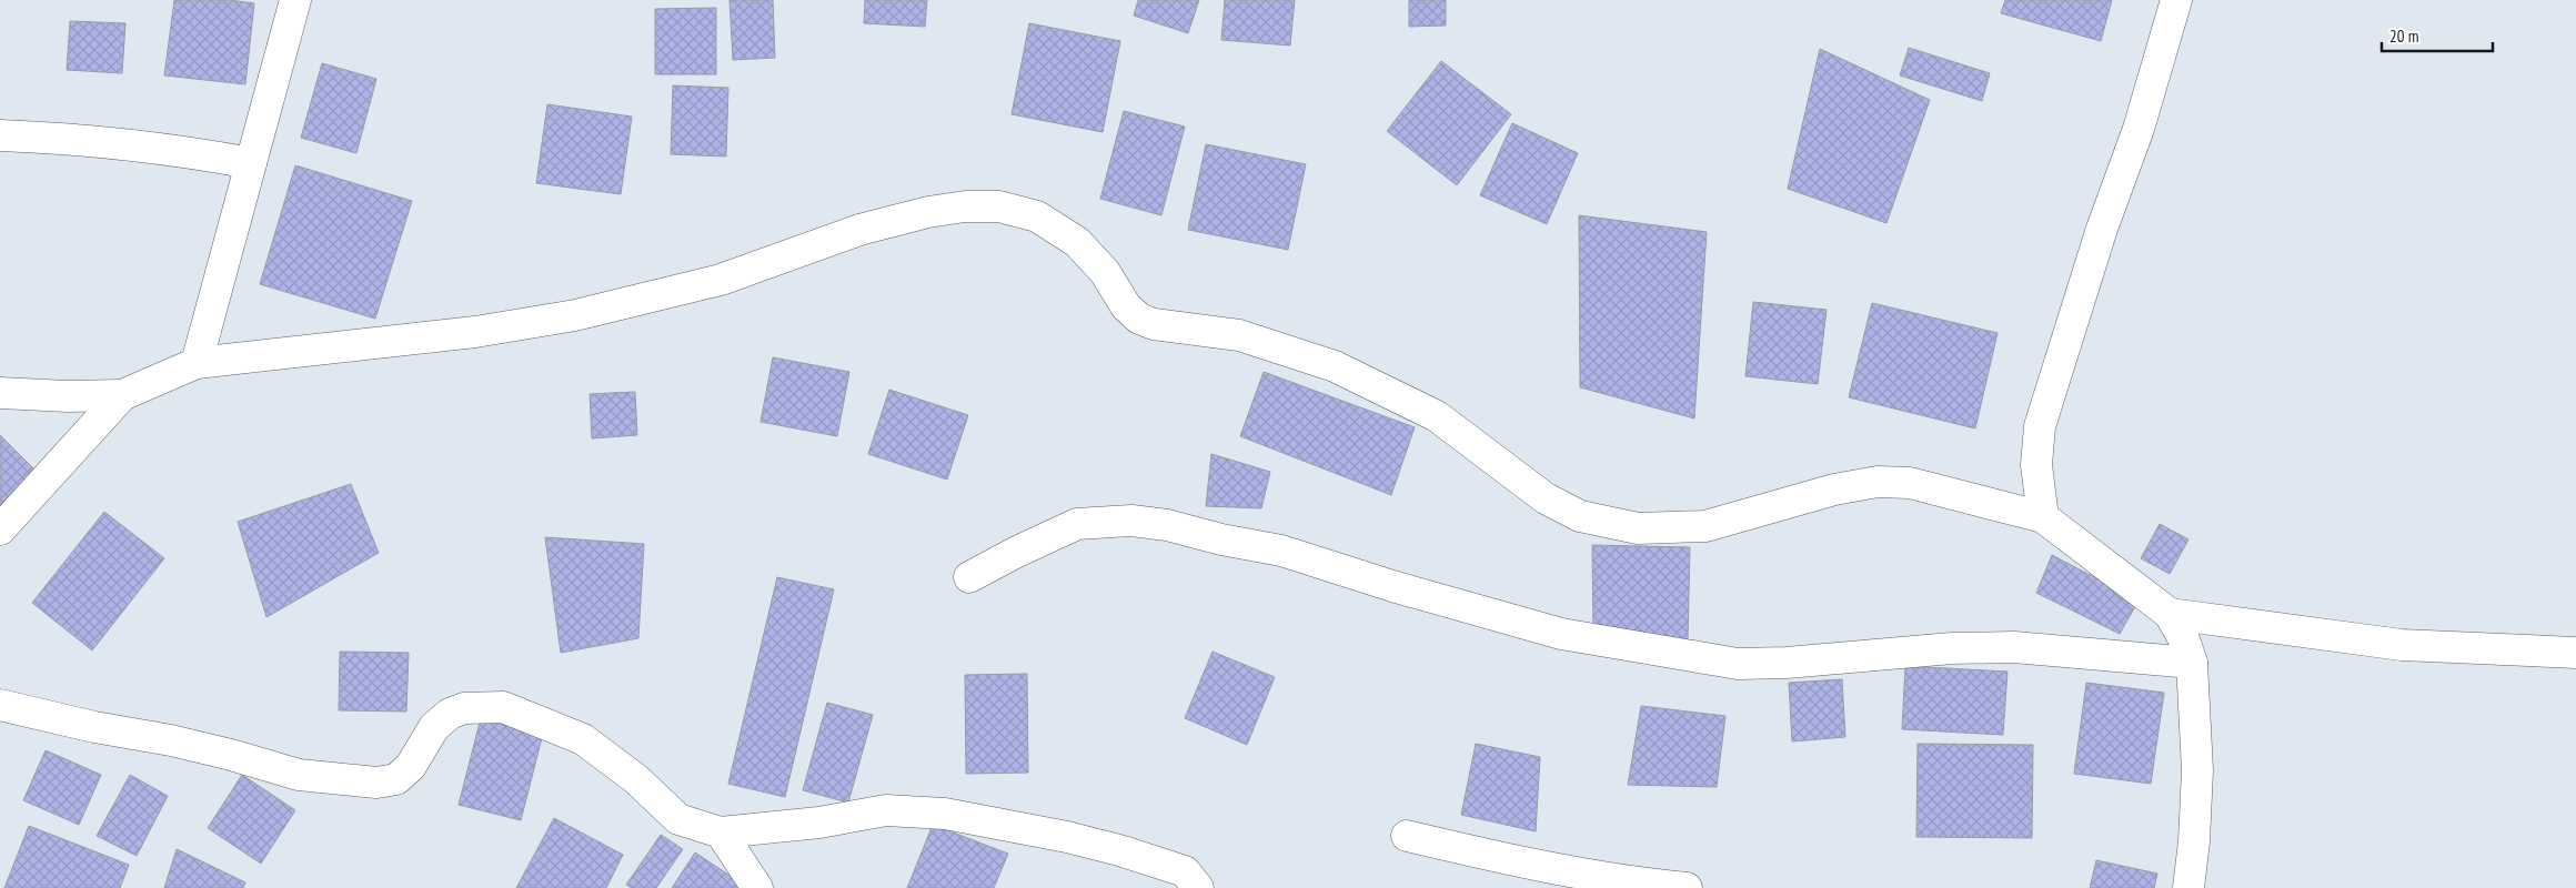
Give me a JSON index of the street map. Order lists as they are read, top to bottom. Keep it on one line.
{"scale_bar":"20 m"}
